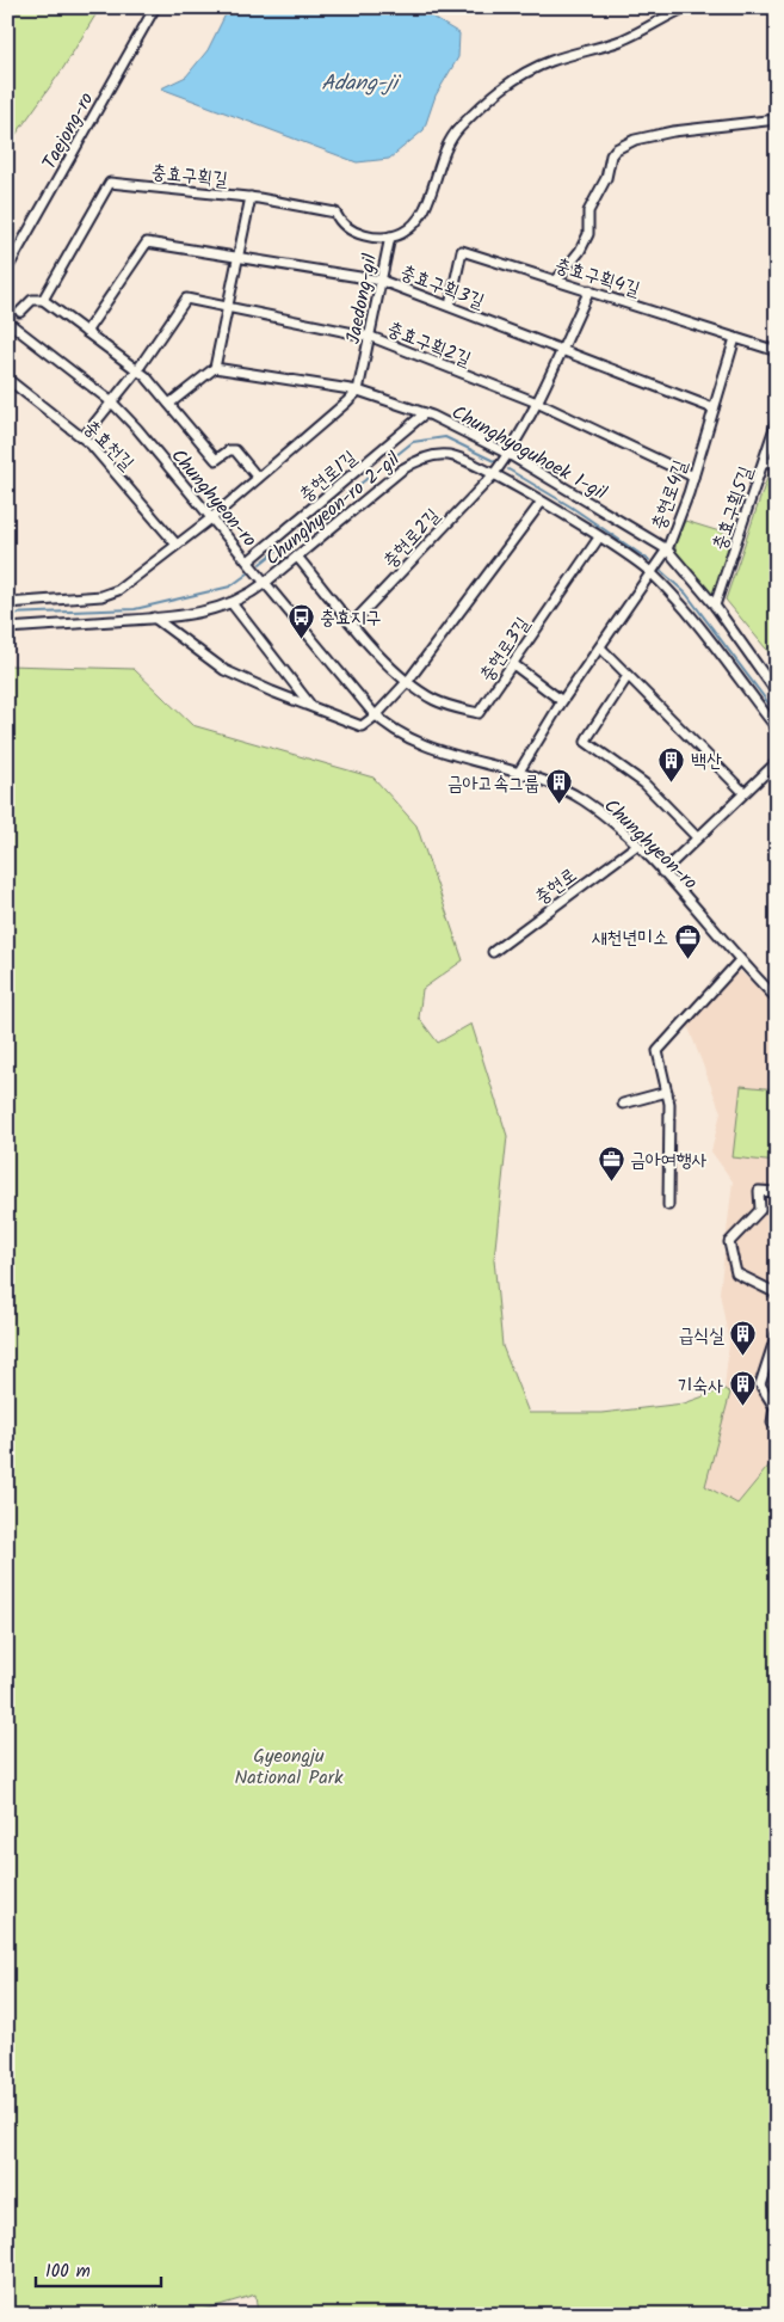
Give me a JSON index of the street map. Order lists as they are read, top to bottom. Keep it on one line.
{"streets":{"street":["Taejong-ro","충효구획길","충효구획4길","충효구획3길","Jaedong-gil","충효구획2길","충효천길","Chunghyoguhoek 1-gil","충현로1길","충현로4길","Chunghyeon-ro","Chunghyeon-ro 2-gil","충효구획5길","충현로2길","충현로3길","충현로"]},"crossings":[["충효구획길","Jaedong-gil"],["충효구획4길","충효구획3길"],["충효구획4길","충현로4길"],["충효구획4길","충현로2길"],["충효구획3길","Jaedong-gil"],["충효구획3길","충현로4길"],["충효구획3길","충현로2길"],["Jaedong-gil","충효구획2길"],["Jaedong-gil","Chunghyoguhoek 1-gil"],["충효구획2길","충현로4길"],["충효구획2길","충현로2길"],["Chunghyoguhoek 1-gil","충현로1길"],["Chunghyoguhoek 1-gil","충현로4길"],["Chunghyoguhoek 1-gil","충효구획5길"],["Chunghyoguhoek 1-gil","충현로2길"],["충현로1길","Chunghyeon-ro"],["충현로4길","Chunghyeon-ro"],["충현로4길","Chunghyeon-ro 2-gil"],["Chunghyeon-ro","Chunghyeon-ro 2-gil"],["Chunghyeon-ro","충현로"],["Chunghyeon-ro 2-gil","충현로2길"],["Chunghyeon-ro 2-gil","충현로3길"],["충현로2길","충현로3길"]],"water":["Adang-ji"],"parks":["Gyeongju National Park"],"places":{"bus stop":["충효지구"],"building":["백산","금아고속그룹","급식실","기숙사"],"office":["새천년미소","금아여행사"]},"scale_bar":"100 m"}
